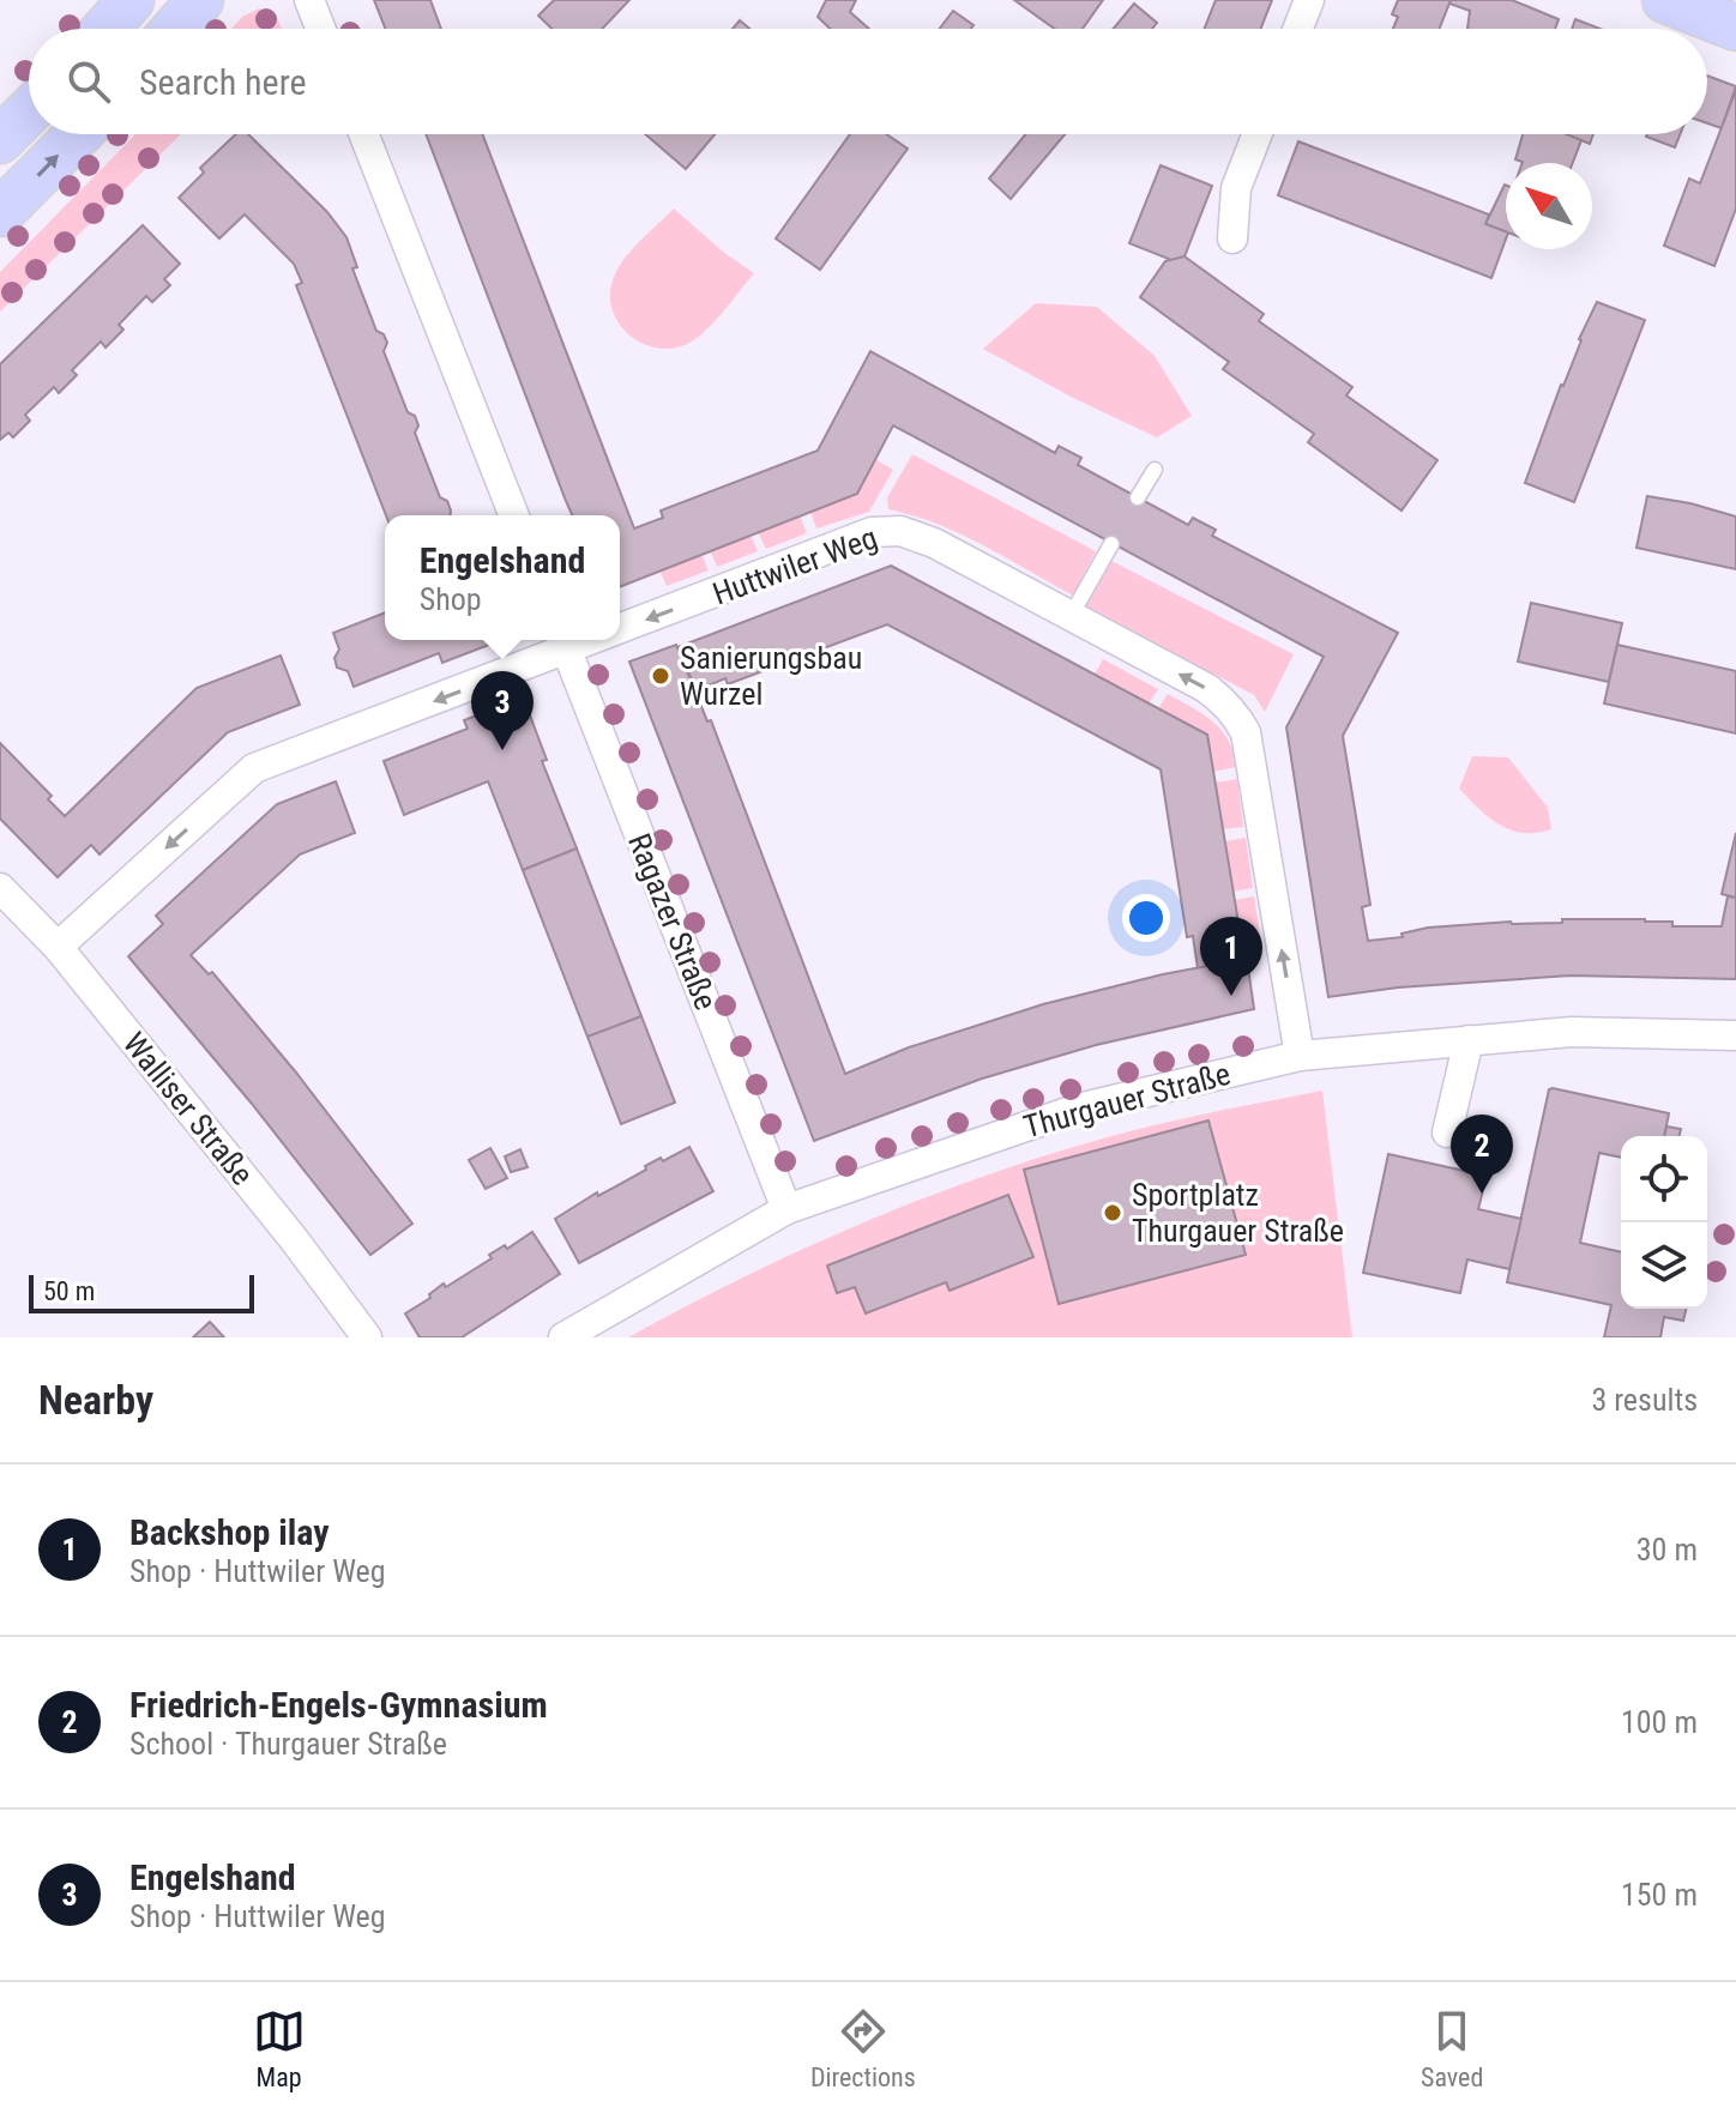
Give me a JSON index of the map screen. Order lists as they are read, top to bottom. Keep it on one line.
{"streets":{"street":["Huttwiler Weg","Ragazer Straße","Thurgauer Straße","Walliser Straße"]},"crossings":[["Huttwiler Weg","Ragazer Straße"],["Huttwiler Weg","Thurgauer Straße"],["Huttwiler Weg","Walliser Straße"],["Ragazer Straße","Thurgauer Straße"]],"places":["Sanierungsbau Wurzel","Sportplatz Thurgauer Straße"],"scale_bar":"50 m","north":"top left","page":{"search":"Search here","popup":["Engelshand","Shop"],"pins":["3","1","2"],"scale":"50 m","heading":["Nearby","3 results"],"list":[{"mark":"1","name":"Backshop ilay","note":"Shop · Huttwiler Weg","value":"30 m"},{"mark":"2","name":"Friedrich-Engels-Gymnasium","note":"School · Thurgauer Straße","value":"100 m"},{"mark":"3","name":"Engelshand","note":"Shop · Huttwiler Weg","value":"150 m"}],"nav":["Map","Directions","Saved"]}}
